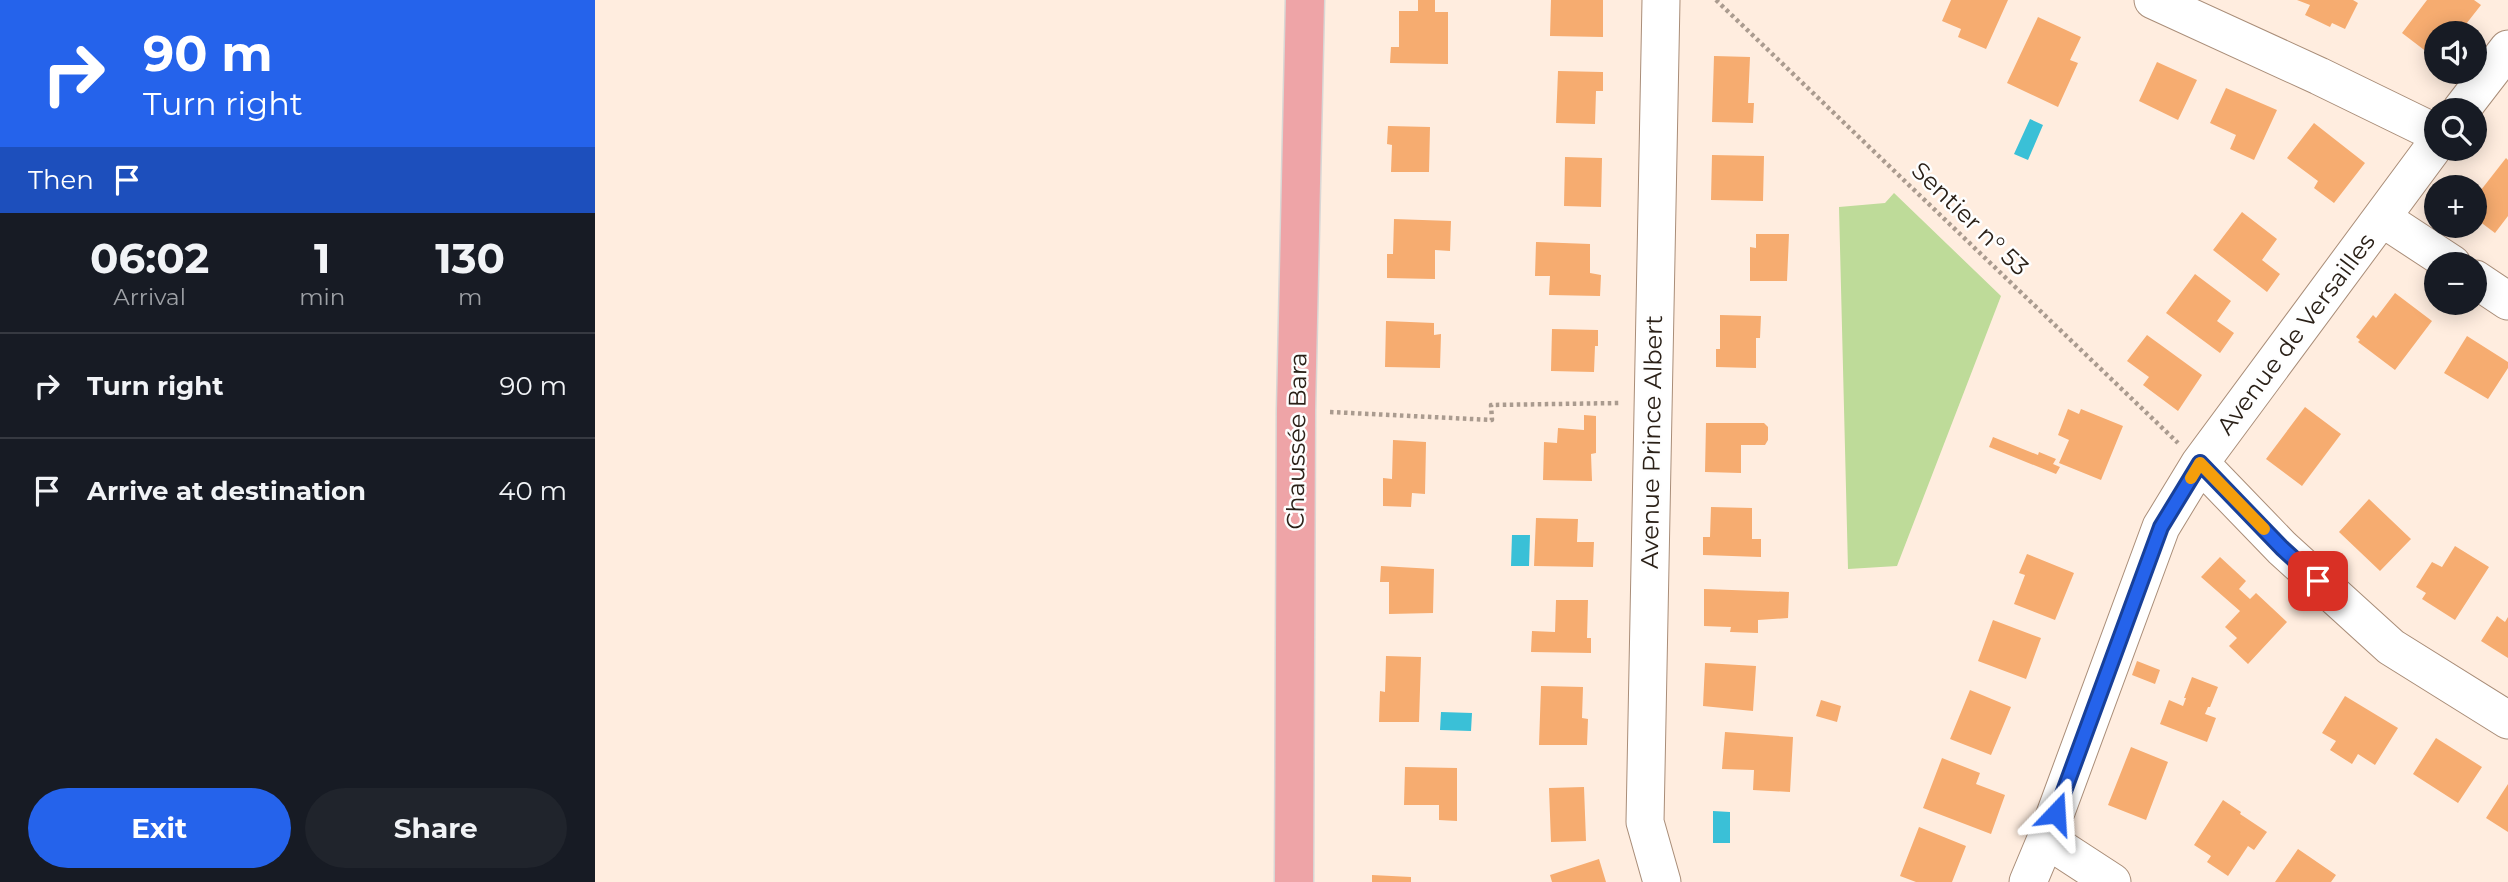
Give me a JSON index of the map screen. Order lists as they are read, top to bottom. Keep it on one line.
{"streets":{"main road":["Chaussée Bara"],"street":["Avenue de Versailles","Avenue Prince Albert"],"path":["Sentier n° 53"]},"crossings":[["Sentier n° 53","Avenue de Versailles"]],"page":{"turn":["90 m","Turn right"],"map_buttons":["+","−"],"then":"Then","eta":["06:02","Arrival","1","min","130","m"],"list":[{"name":"Turn right","value":"90 m"},{"name":"Arrive at destination","value":"40 m"}],"buttons":["Exit","Share"]}}
